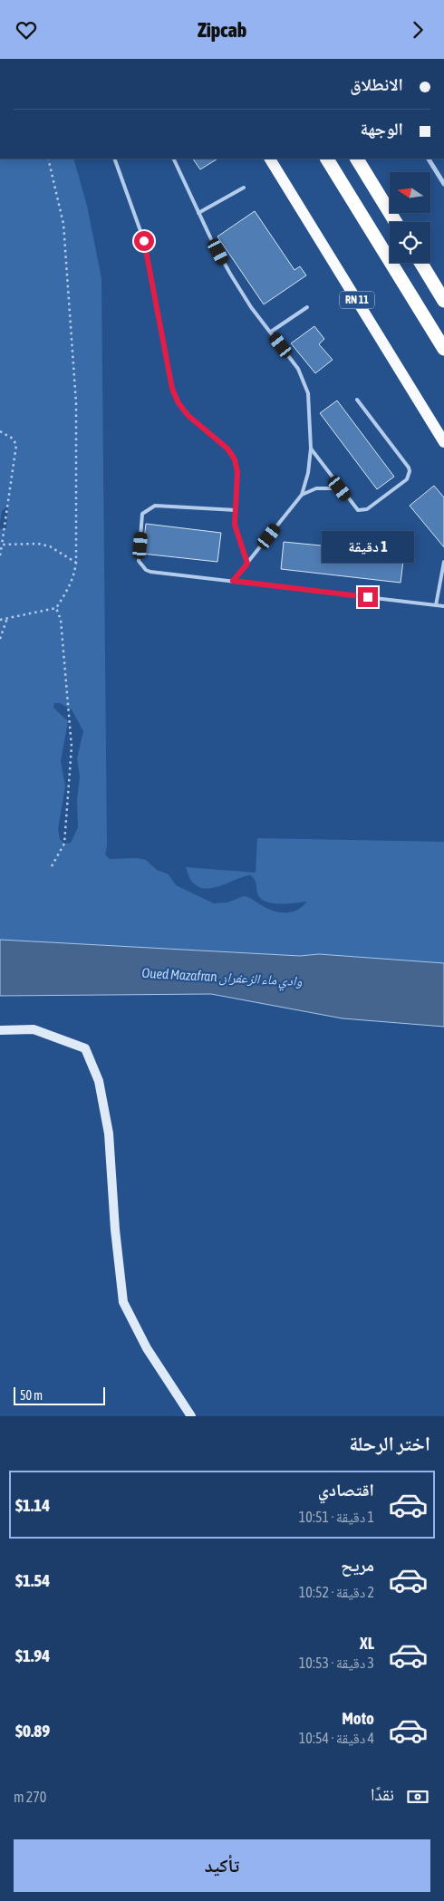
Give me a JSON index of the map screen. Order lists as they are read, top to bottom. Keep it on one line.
{"streets":{"main road":["RN 11"]},"water":["Oued Mazafran وادي ماء الزعفران"],"scale_bar":"50 m","north":"left","page":{"header":"Zipcab","banner":["الانطلاق","الوجهة"],"bubble":"1 دقيقة","scale":"50 m","heading":"اختر الرحلة","list":[{"name":"اقتصادي","note":"1 دقيقة · 10:51","value":"$1.14"},{"name":"مريح","note":"2 دقيقة · 10:52","value":"$1.54"},{"name":"XL","note":"3 دقيقة · 10:53","value":"$1.94"},{"name":"Moto","note":"4 دقيقة · 10:54","value":"$0.89"}],"pay":["نقدًا","270 m"],"buttons":"تأكيد"}}
